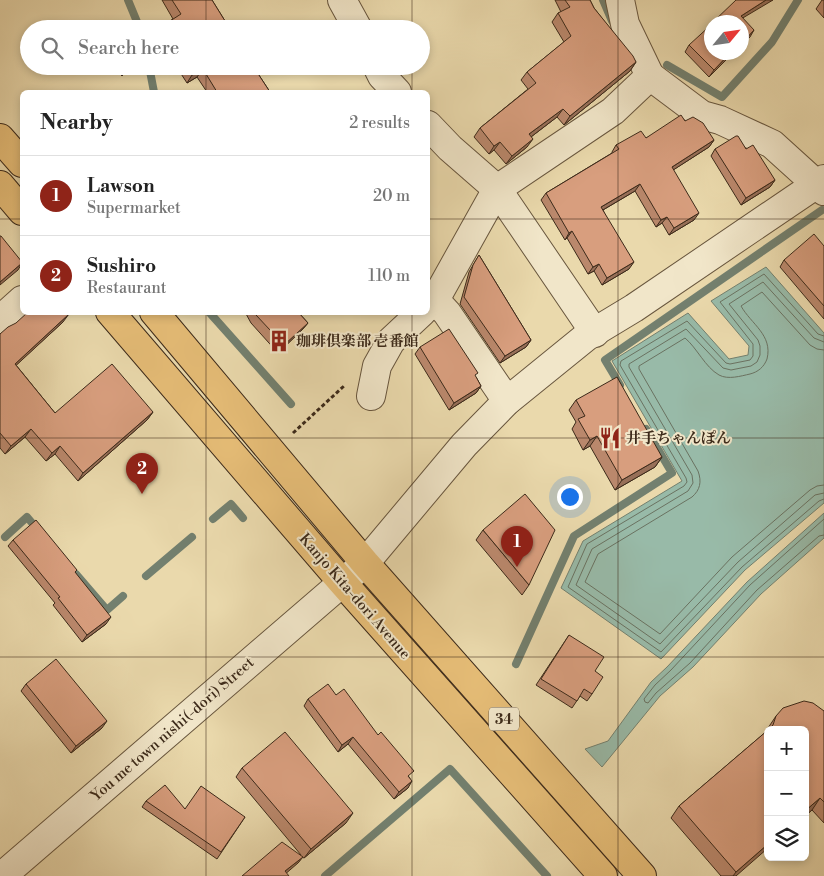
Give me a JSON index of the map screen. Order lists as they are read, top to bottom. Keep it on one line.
{"streets":{"highway":["Kanjo Kita-dori Avenue","34"],"street":["You me town nishi(-dori) Street"]},"crossings":[["Kanjo Kita-dori Avenue","You me town nishi(-dori) Street"]],"places":{"building":["珈琲倶楽部 壱番館"],"restaurant":["井手ちゃんぽん"]},"north":"top right","page":{"search":"Search here","heading":["Nearby","2 results"],"list":[{"mark":"1","name":"Lawson","note":"Supermarket","value":"20 m"},{"mark":"2","name":"Sushiro","note":"Restaurant","value":"110 m"}],"pins":["2","1"],"map_buttons":["+","−"]}}
